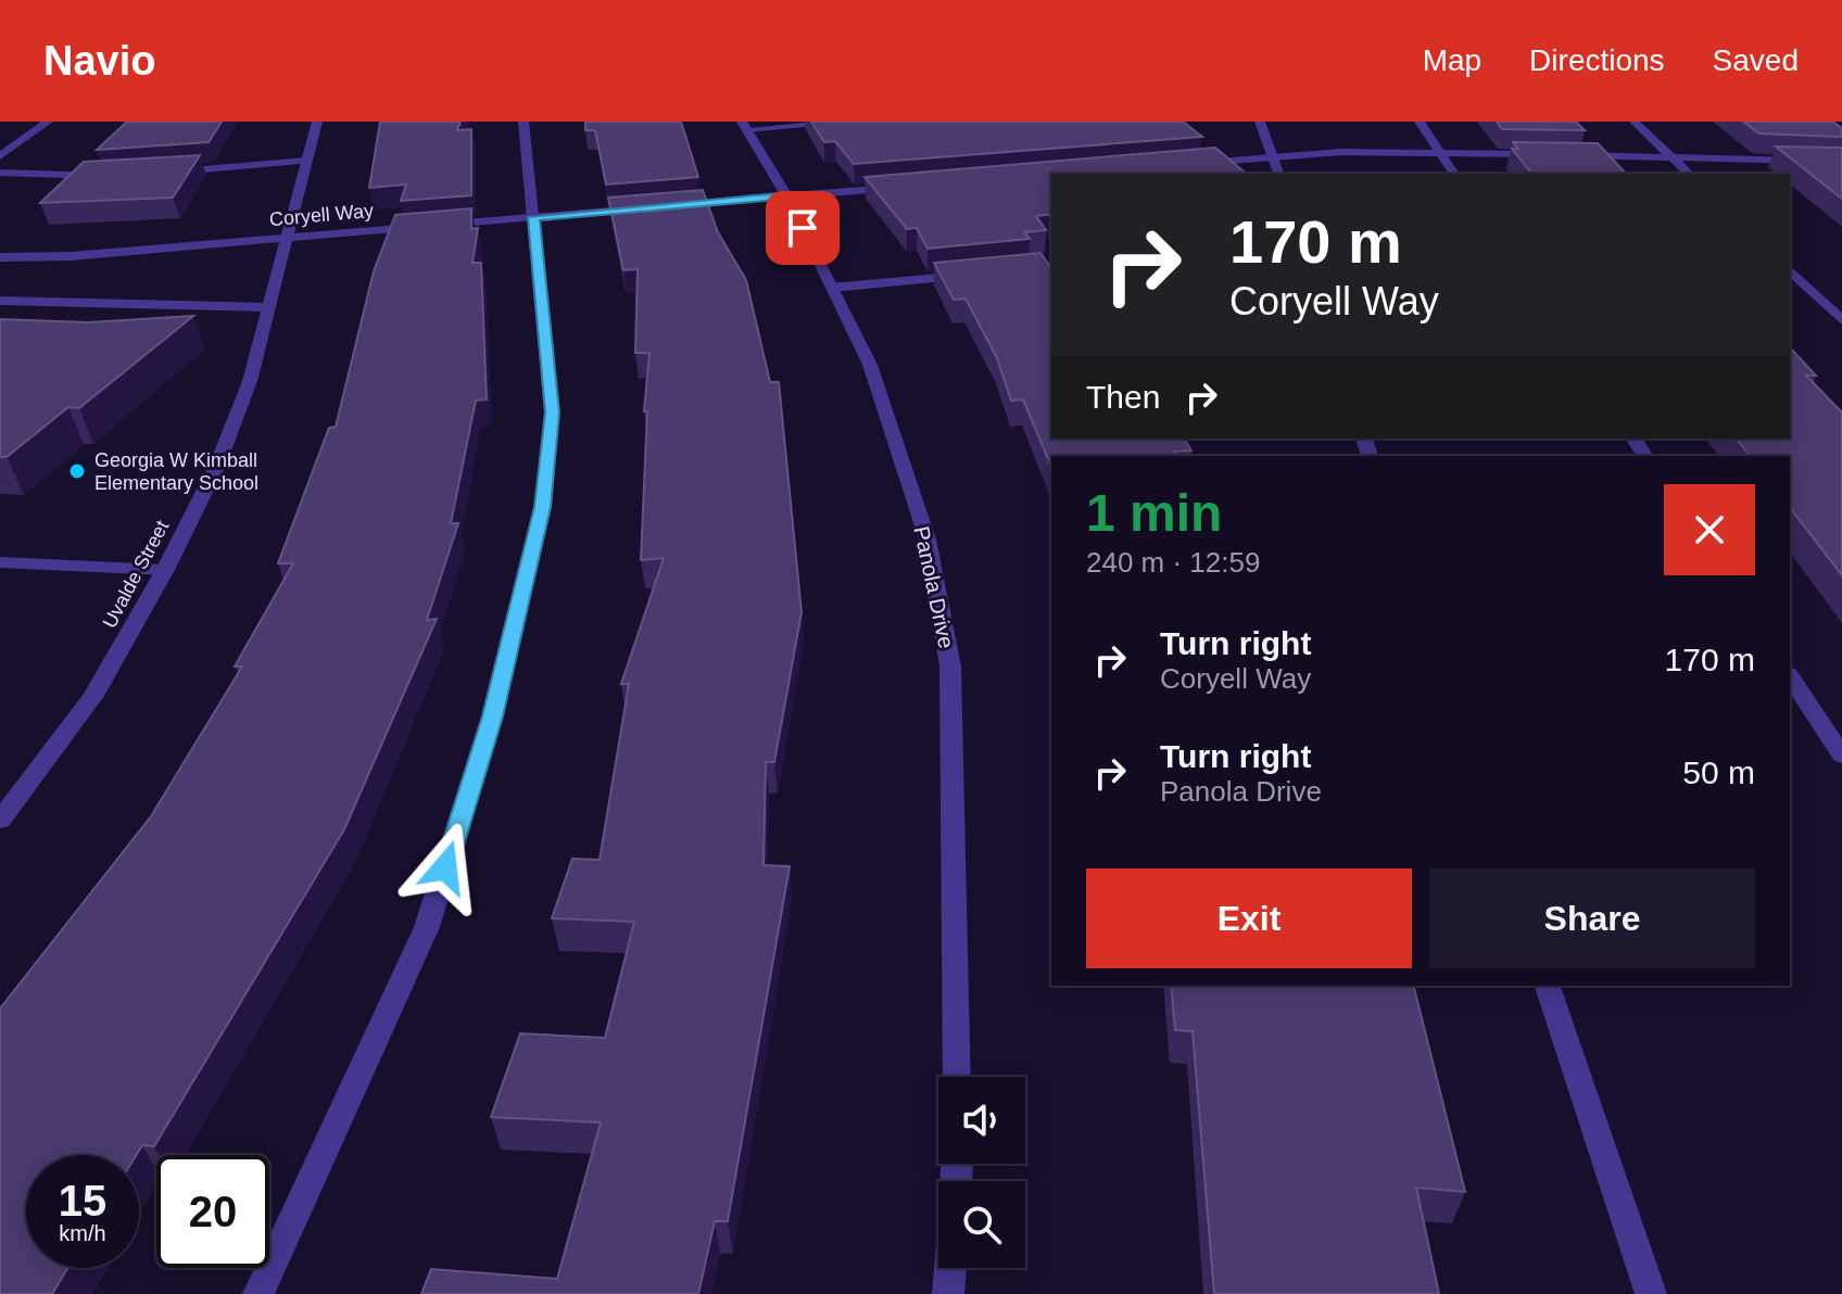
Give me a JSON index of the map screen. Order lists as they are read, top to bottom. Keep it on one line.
{"streets":{"street":["Coryell Way","Uvalde Street","Panola Drive"]},"crossings":[["Coryell Way","Uvalde Street"]],"places":["Georgia W Kimball Elementary School"],"page":{"header":"Navio","nav":["Map","Directions","Saved"],"turn":["170 m","Coryell Way"],"then":"Then","heading":["1 min","240 m · 12:59"],"list":[{"name":"Turn right","note":"Coryell Way","value":"170 m"},{"name":"Turn right","note":"Panola Drive","value":"50 m"}],"buttons":["Exit","Share"],"speed":"15 km/h","limit":"20"}}
